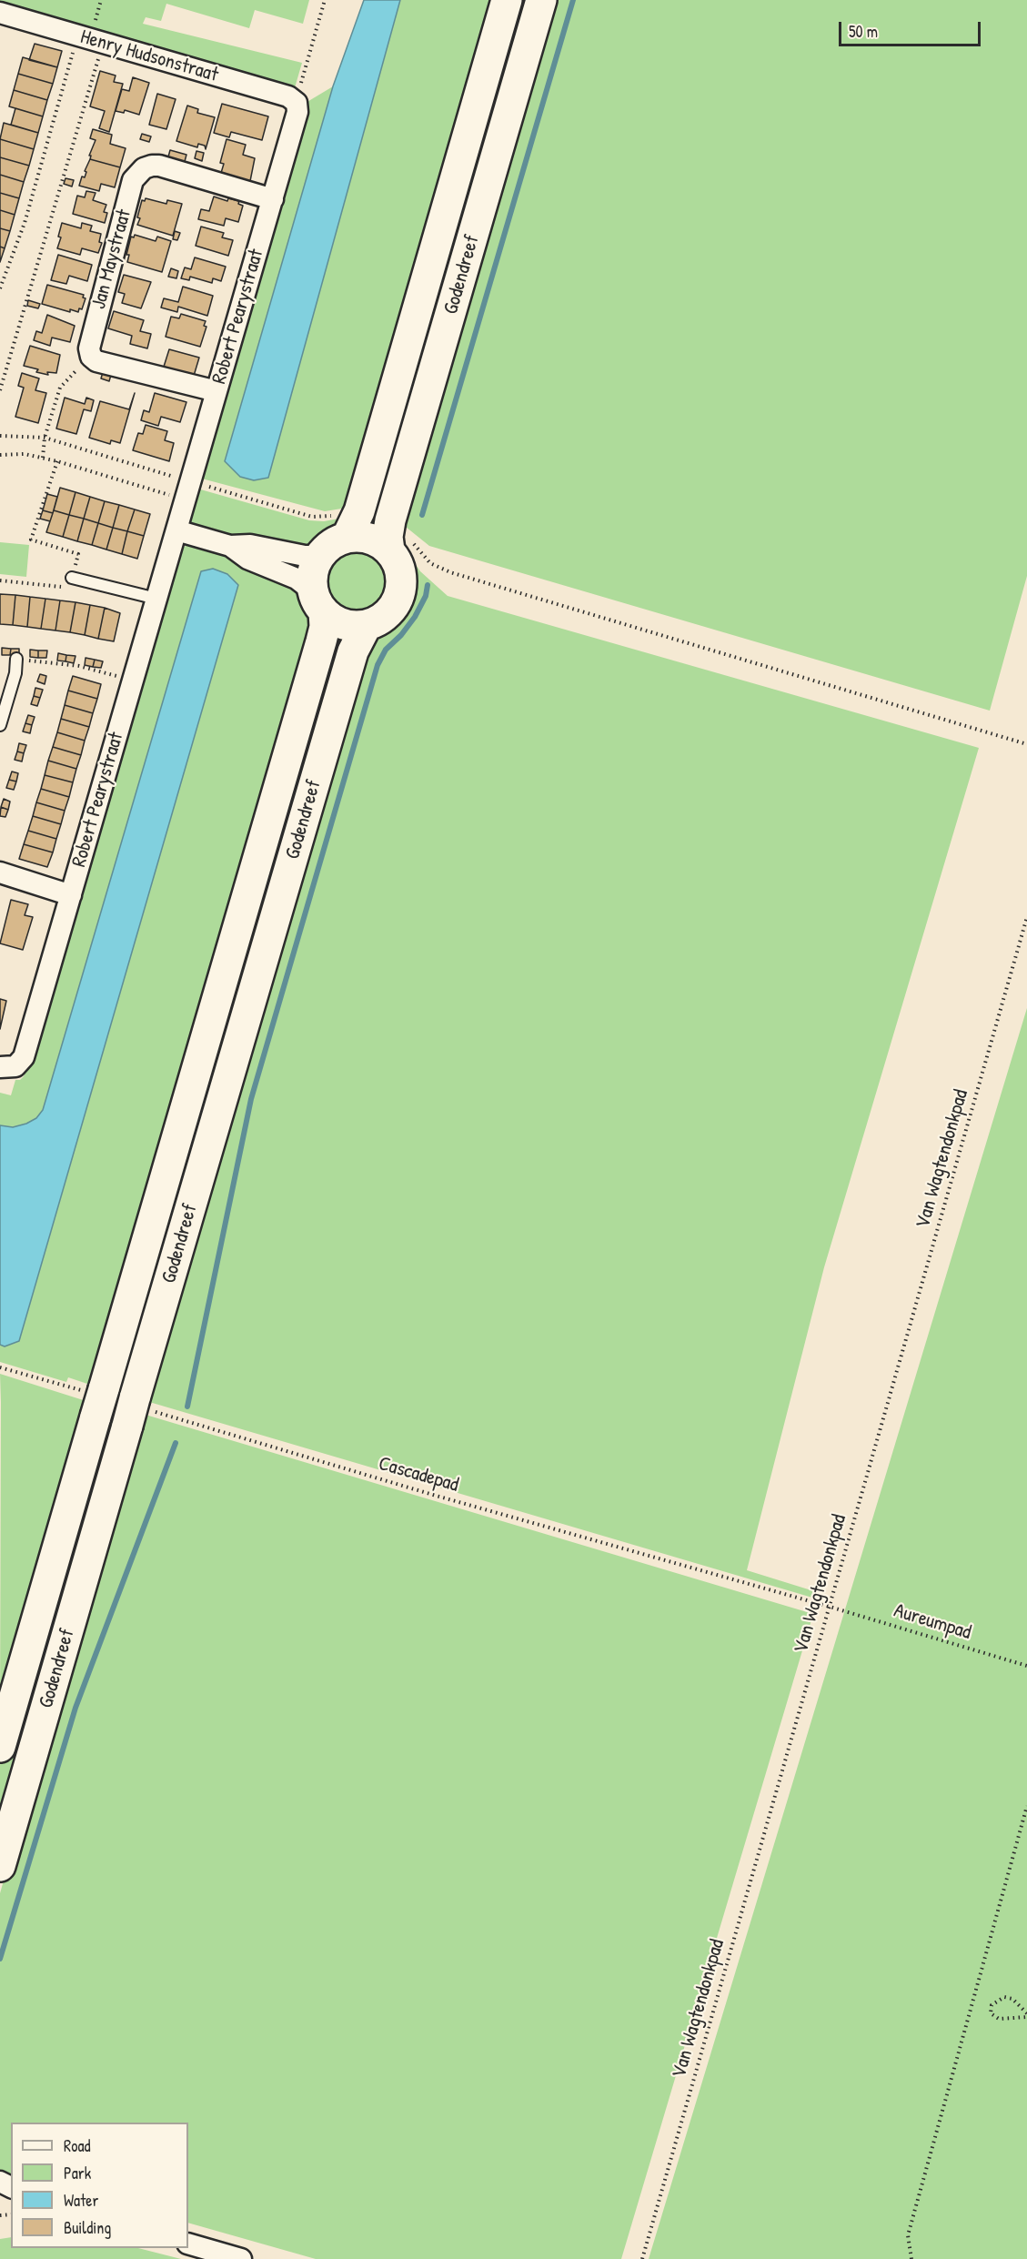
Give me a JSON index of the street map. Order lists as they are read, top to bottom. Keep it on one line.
{"streets":{"main road":["Godendreef"],"street":["Henry Hudsonstraat","Jan Maystraat","Robert Pearystraat"],"path":["Van Wagtendonkpad","Cascadepad","Aureumpad"]},"crossings":[["Henry Hudsonstraat","Robert Pearystraat"],["Jan Maystraat","Robert Pearystraat"],["Godendreef","Cascadepad"],["Van Wagtendonkpad","Cascadepad"],["Van Wagtendonkpad","Aureumpad"],["Cascadepad","Aureumpad"]],"legend":["Road","Park","Water","Building"],"scale_bar":"50 m"}
